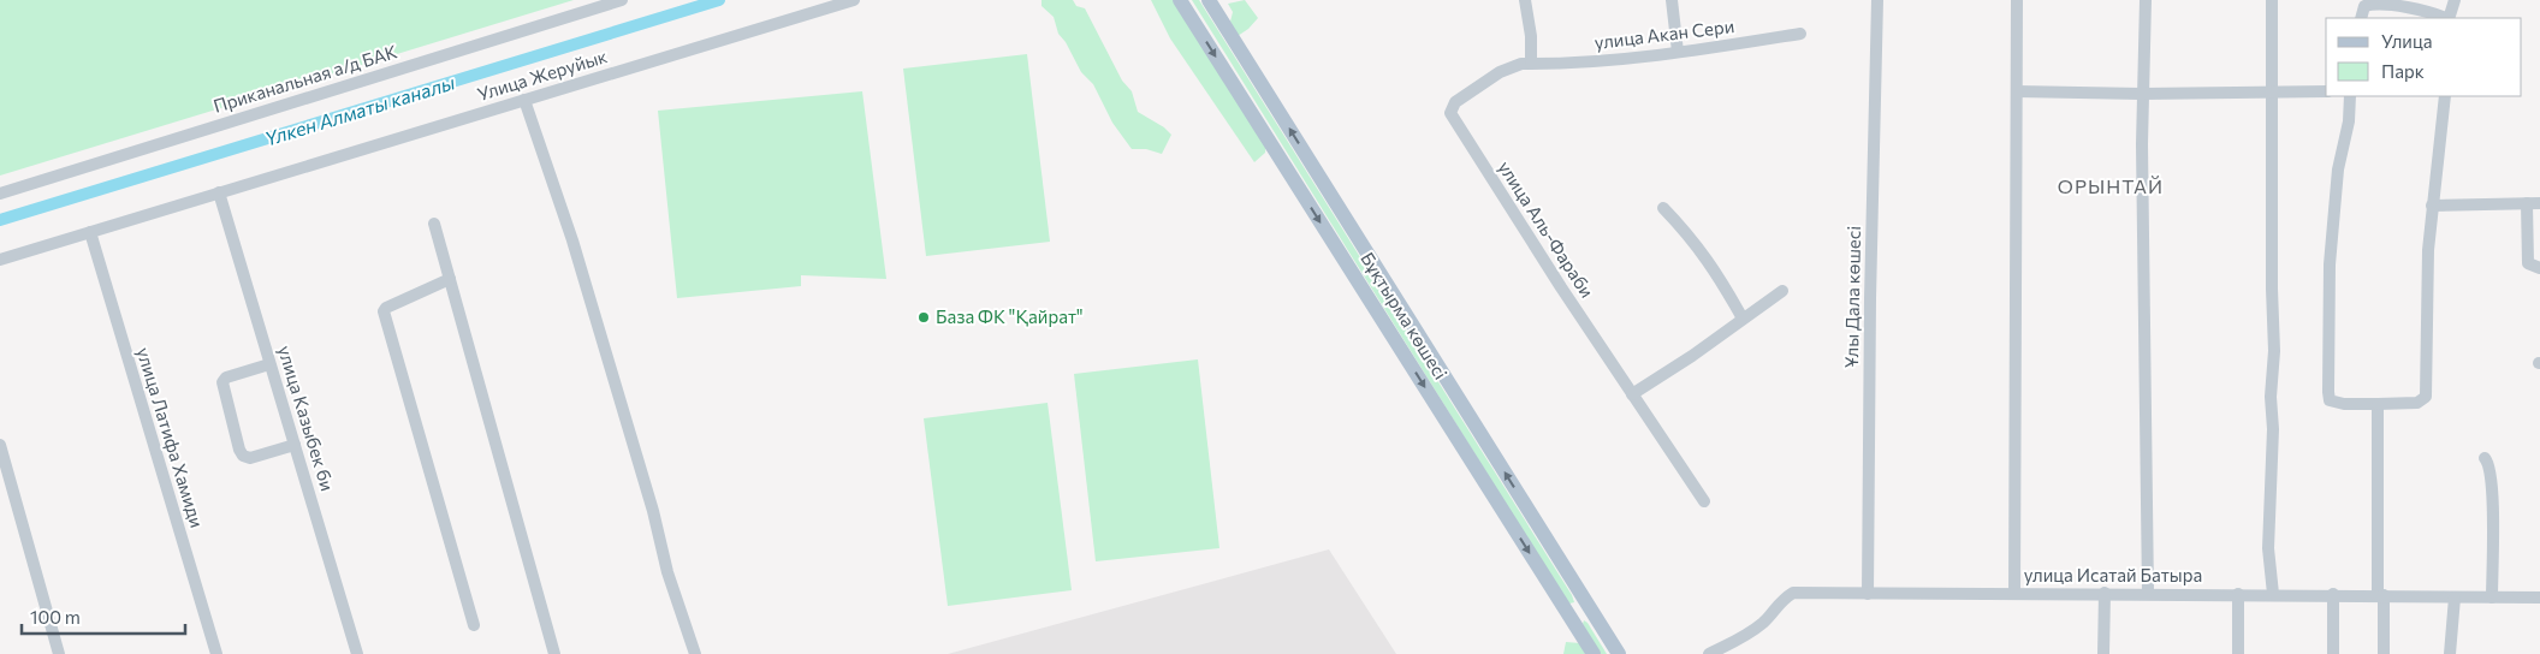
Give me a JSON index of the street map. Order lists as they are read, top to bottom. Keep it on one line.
{"streets":{"main road":["Бұқтырма көшесі"],"street":["улица Акан Сери","Улица Жеруйык","Приканальная а/д БАК","улица Аль-Фараби","Ұлы Дала көшесі","улица Казыбек би","улица Латифа Хамиди","улица Исатай Батыра"]},"crossings":[["улица Акан Сери","улица Аль-Фараби"],["Улица Жеруйык","улица Казыбек би"],["Улица Жеруйык","улица Латифа Хамиди"],["Ұлы Дала көшесі","улица Исатай Батыра"]],"districts":["ОРЫНТАЙ"],"water":["Үлкен Алматы каналы"],"places":["База ФК \"Қайрат\""],"legend":["Улица","Парк"],"scale_bar":"100 m"}
